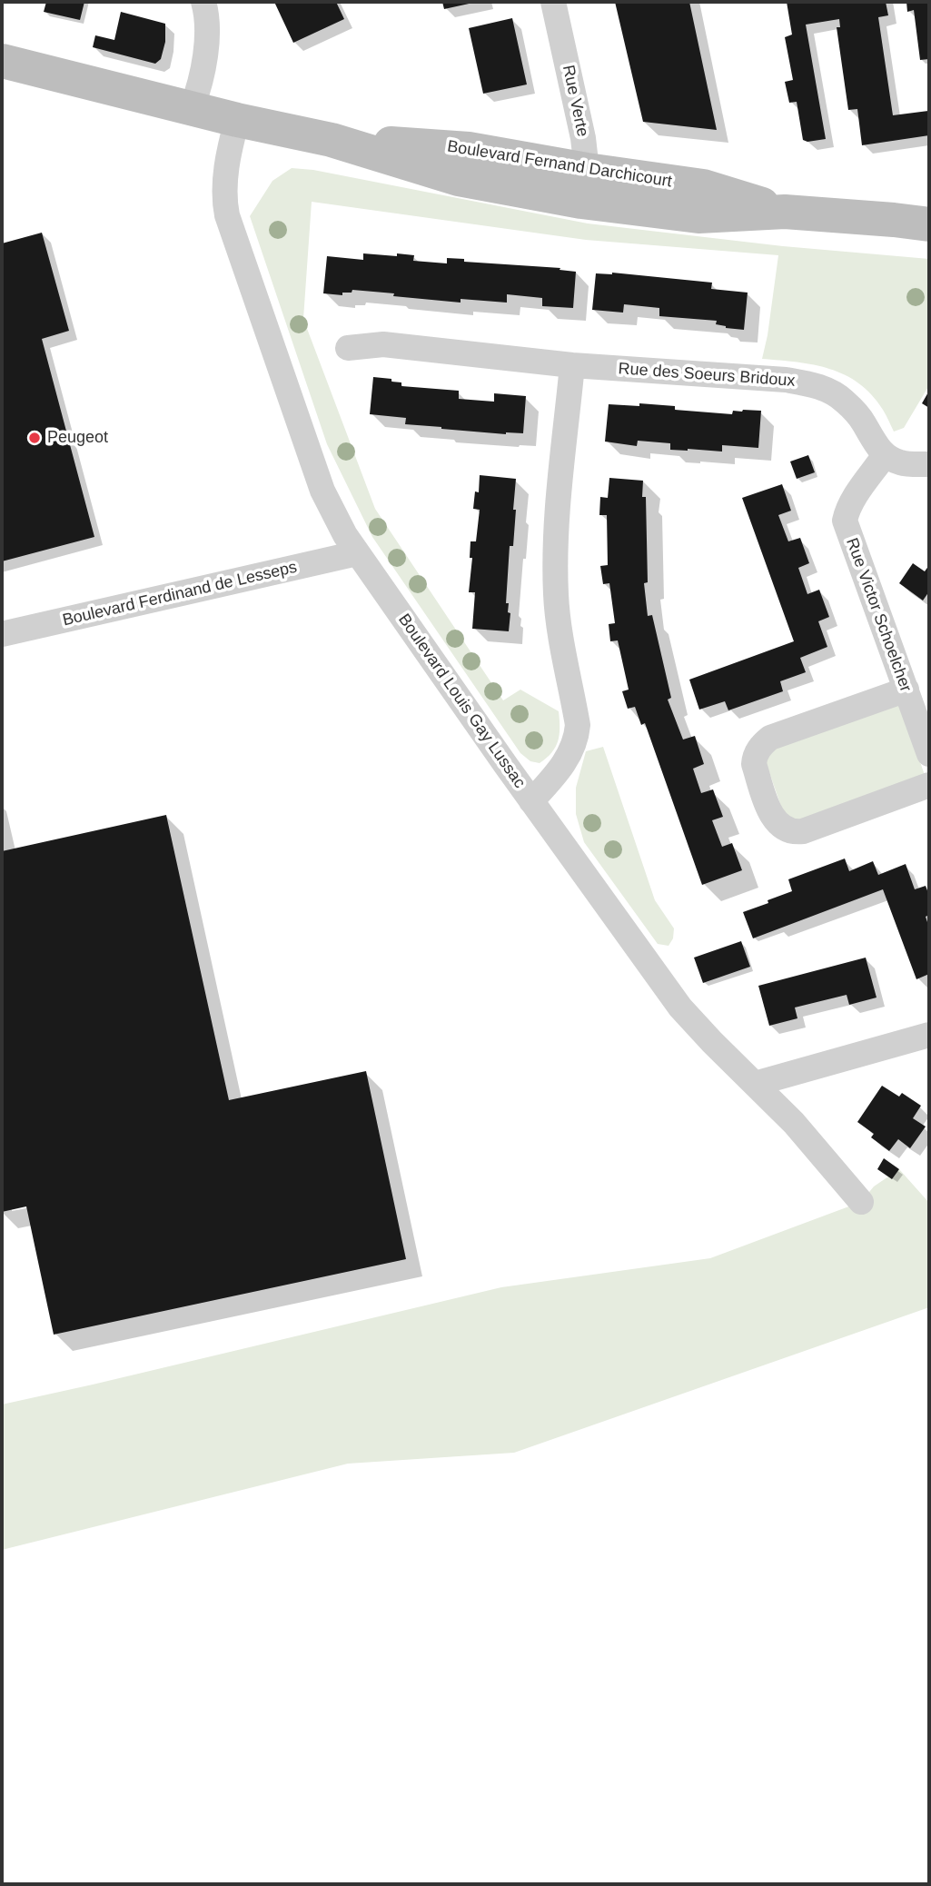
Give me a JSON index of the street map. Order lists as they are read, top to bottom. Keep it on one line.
{"streets":{"main road":["Boulevard Fernand Darchicourt"],"street":["Rue Verte","Rue des Soeurs Bridoux","Boulevard Ferdinand de Lesseps","Rue Victor Schoelcher","Boulevard Louis Gay Lussac"]},"crossings":[["Rue Verte","Boulevard Fernand Darchicourt"],["Boulevard Fernand Darchicourt","Boulevard Louis Gay Lussac"],["Rue des Soeurs Bridoux","Rue Victor Schoelcher"],["Boulevard Ferdinand de Lesseps","Boulevard Louis Gay Lussac"]],"places":["Peugeot"]}
